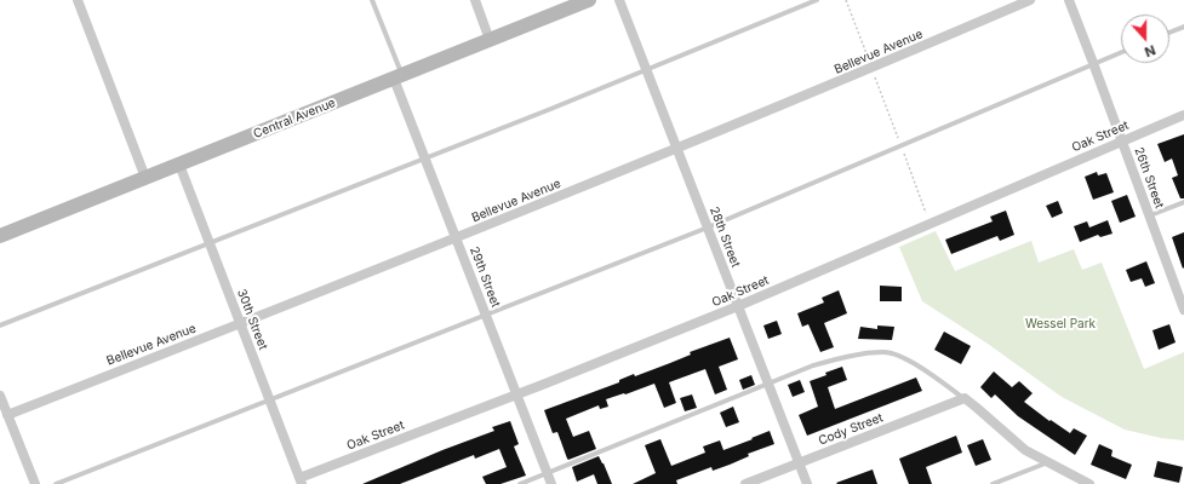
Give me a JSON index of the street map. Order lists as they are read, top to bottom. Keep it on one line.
{"streets":{"street":["Bellevue Avenue","Central Avenue","Oak Street","26th Street","28th Street","29th Street","30th Street","Cody Street"]},"crossings":[["Bellevue Avenue","28th Street"],["Bellevue Avenue","29th Street"],["Bellevue Avenue","30th Street"],["Central Avenue","29th Street"],["Central Avenue","30th Street"],["Oak Street","26th Street"],["Oak Street","28th Street"],["Oak Street","29th Street"],["Oak Street","30th Street"],["28th Street","Cody Street"]],"parks":["Wessel Park"],"north":"bottom"}
